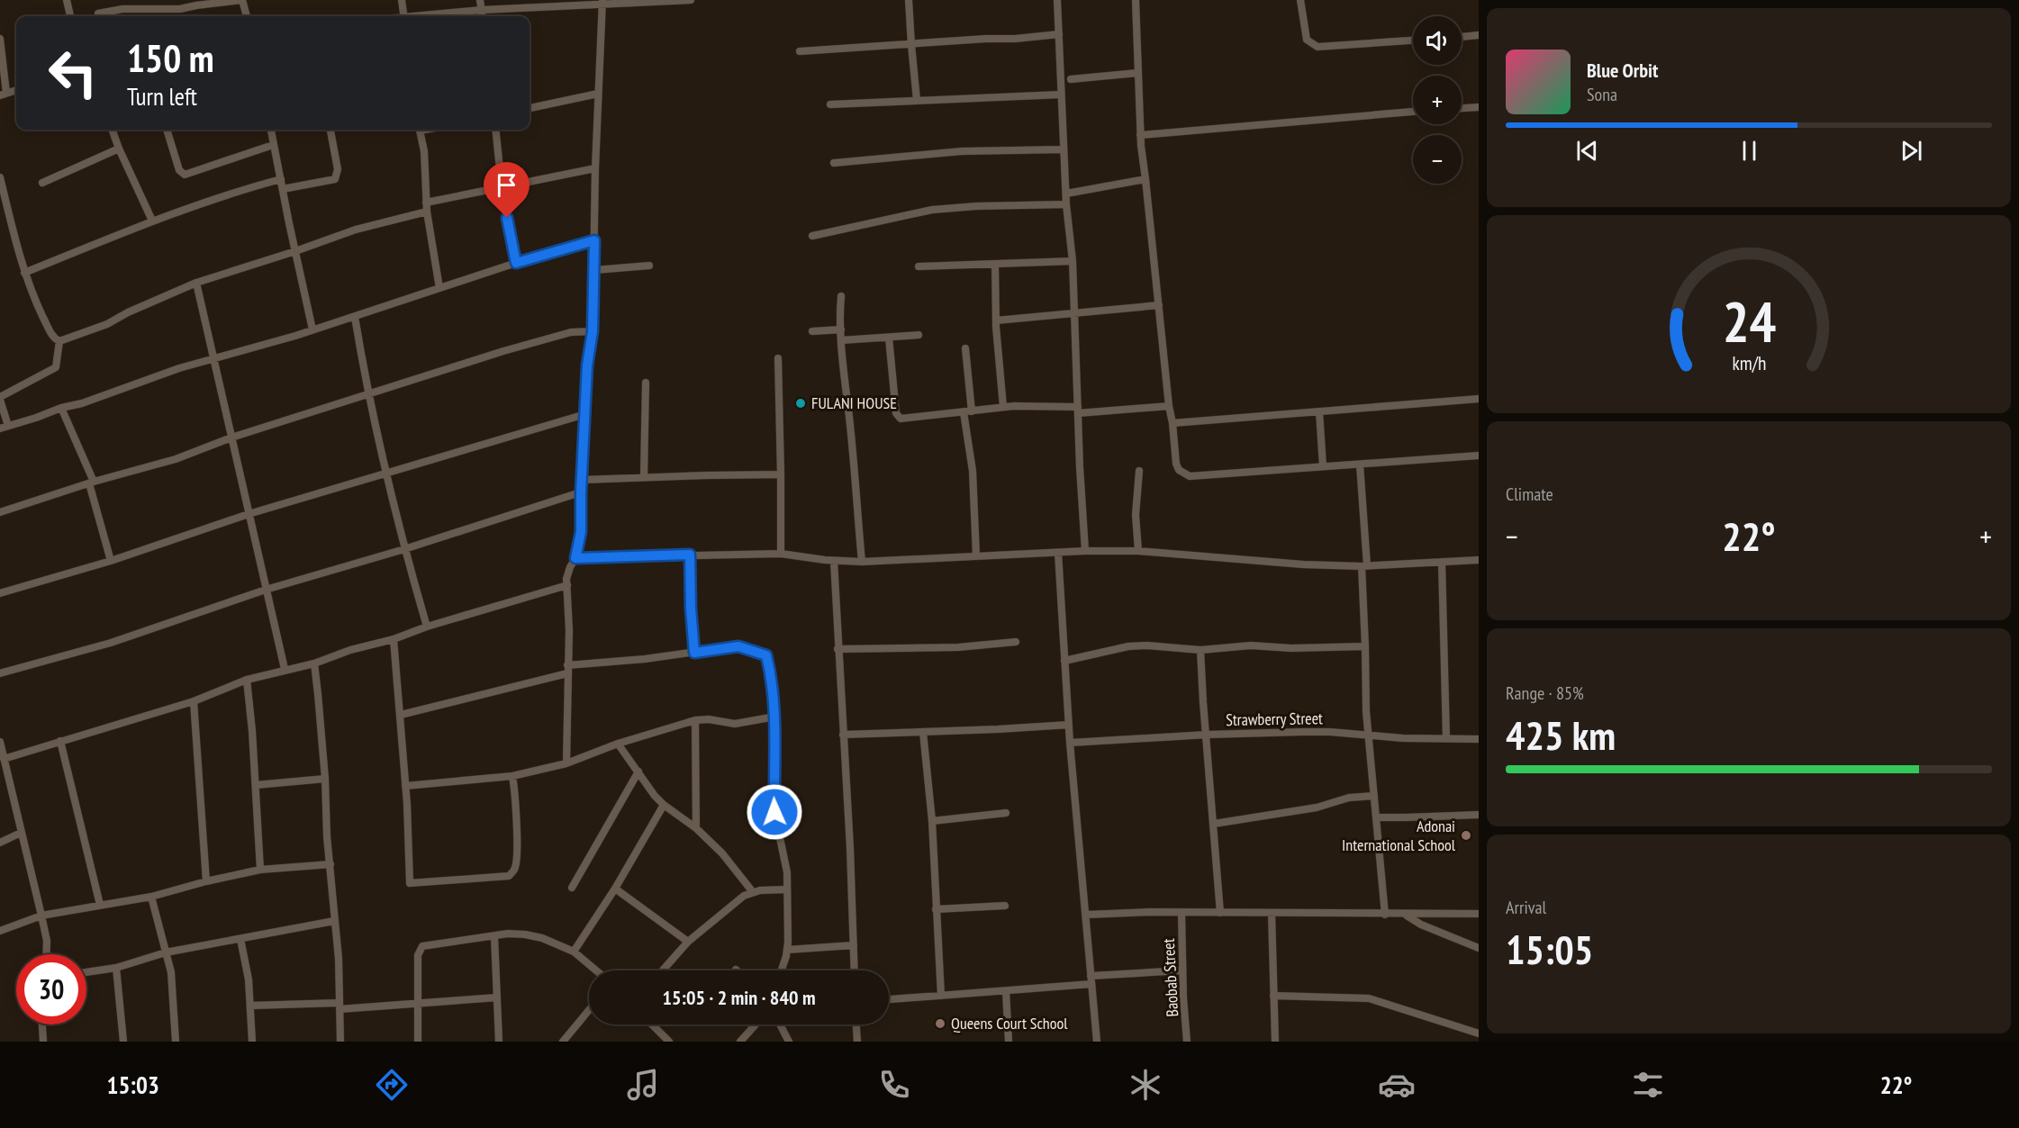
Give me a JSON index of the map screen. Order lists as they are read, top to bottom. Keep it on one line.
{"streets":{"street":["Strawberry Street","Baobab Street"]},"places":["FULANI HOUSE","Adonai International School","Queens Court School"],"page":{"map_buttons":["+","−"],"turn":["150 m","Turn left"],"song":["Blue Orbit","Sona"],"tile":["Climate",["Range · 85%","425 km"],["Arrival","15:05"]],"heat":["−","22°","+"],"limit":"30","trip":"15:05 · 2 min · 840 m","tabs":["15:03","22°"],"gauge":["24","km/h"]}}
